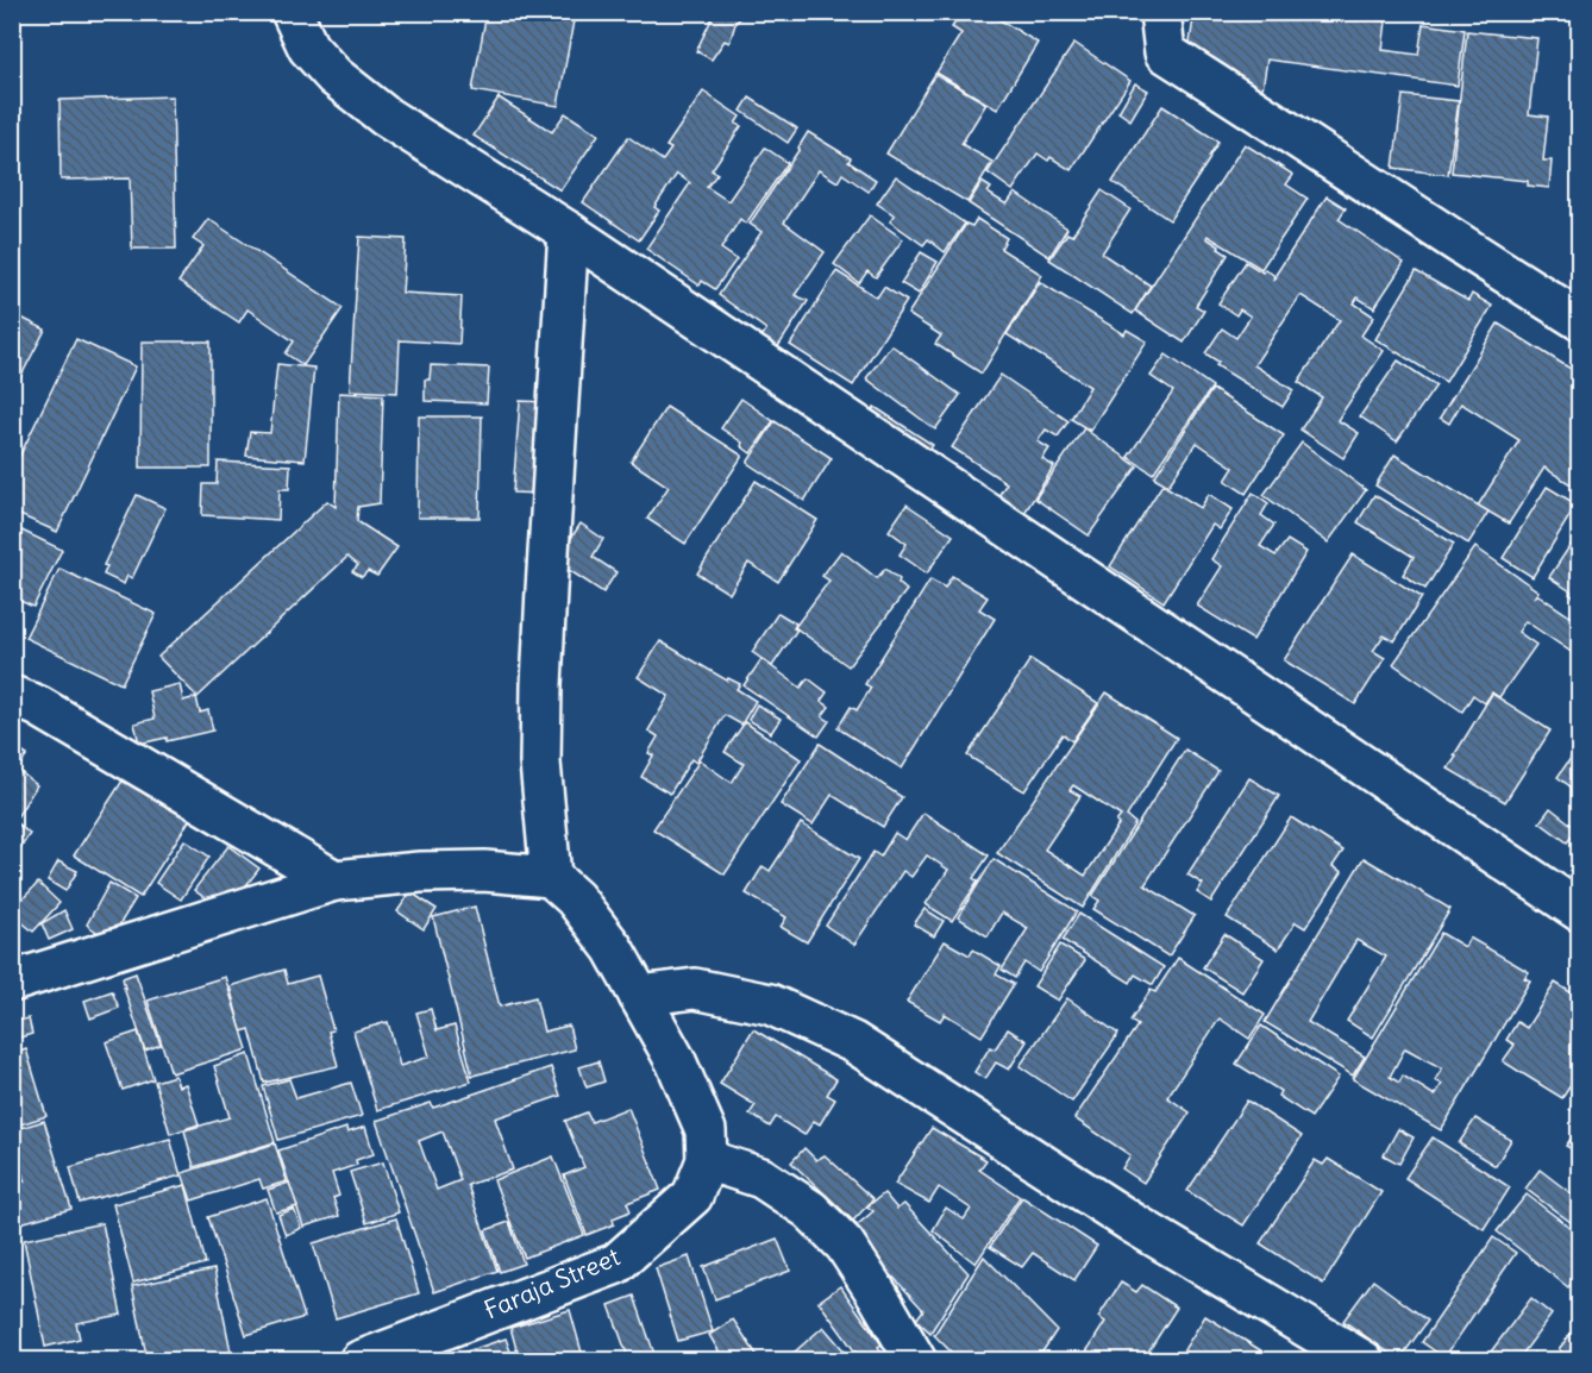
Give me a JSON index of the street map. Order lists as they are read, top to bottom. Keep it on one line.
{"streets":{"street":["Faraja Street"]}}
